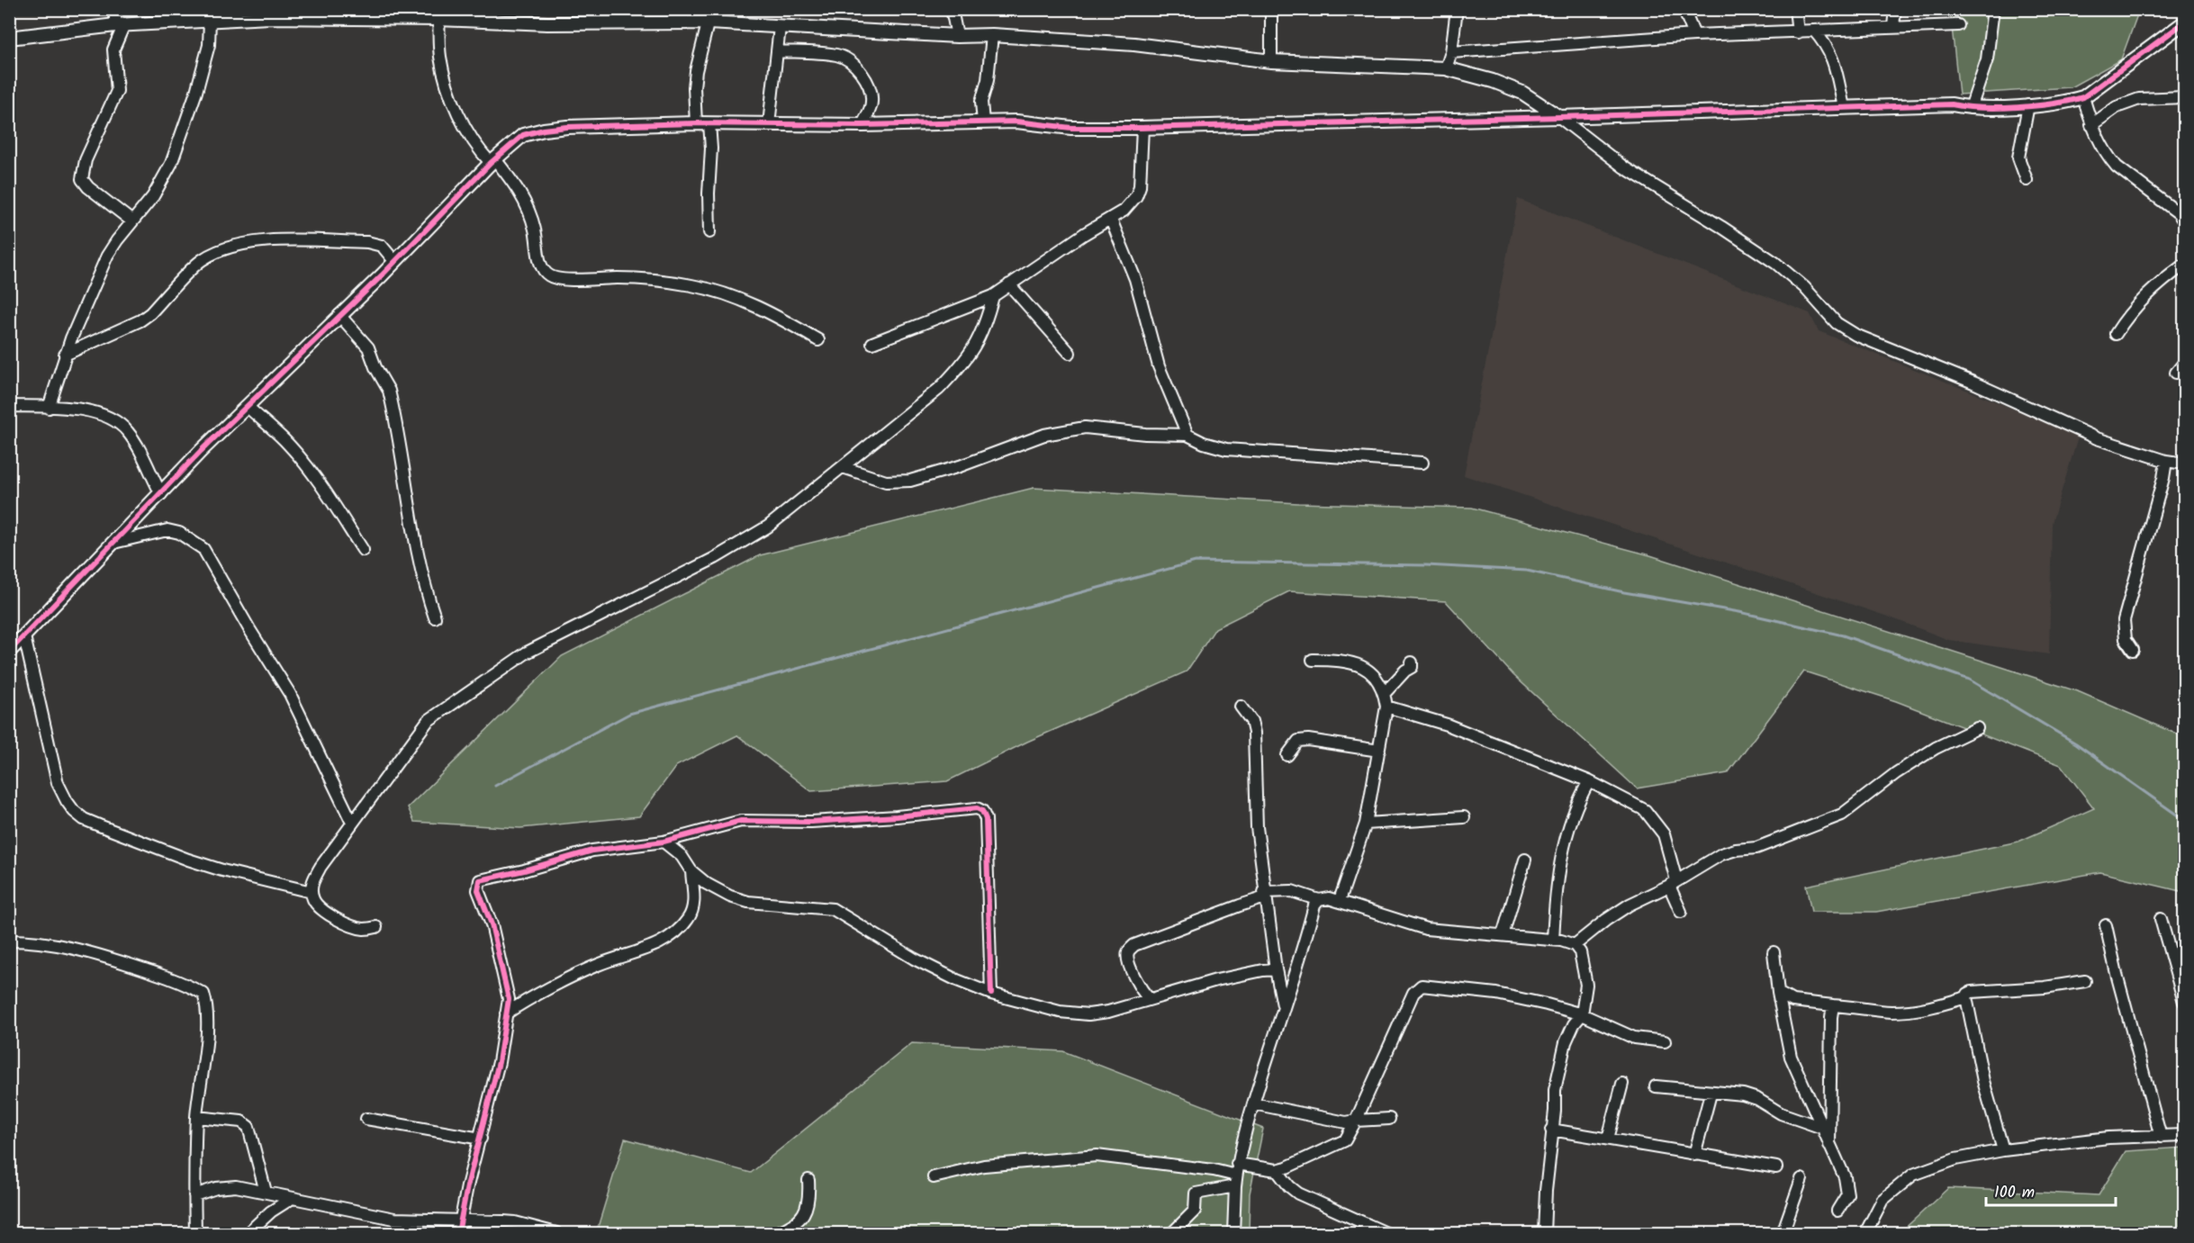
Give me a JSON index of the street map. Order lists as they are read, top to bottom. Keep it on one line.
{"scale_bar":"100 m"}
